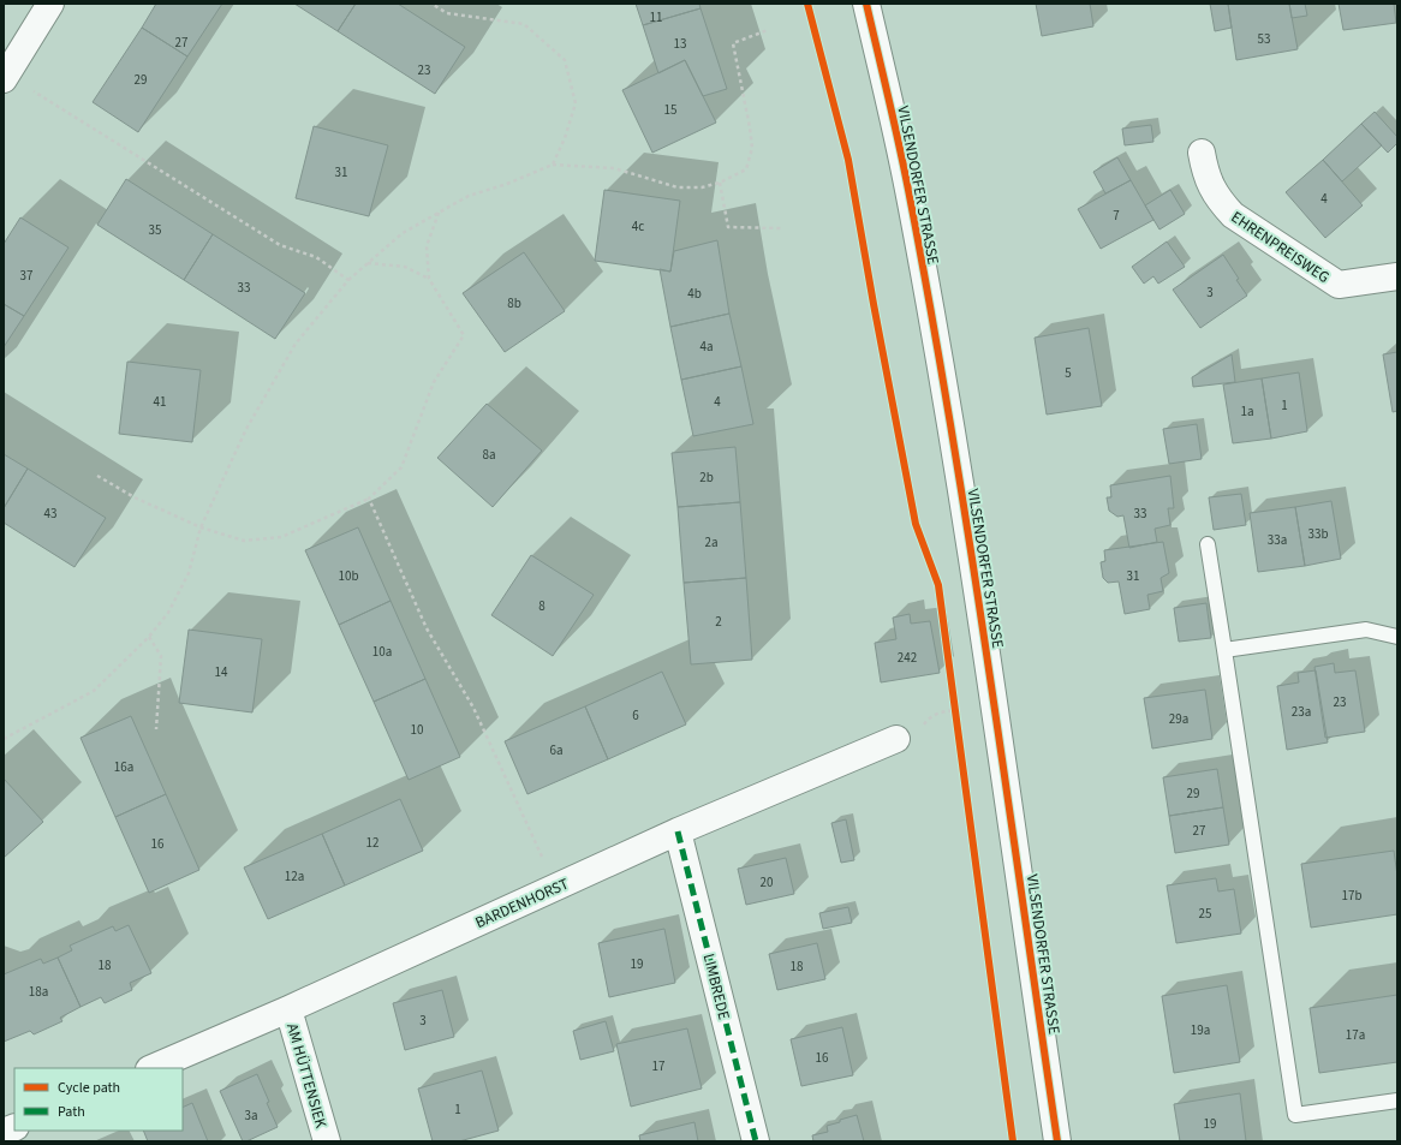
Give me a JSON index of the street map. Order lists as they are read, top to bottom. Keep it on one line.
{"streets":{"street":["VILSENDORFER STRASSE","EHRENPREISWEG","BARDENHORST","LIMBREDE","AM HÜTTENSIEK"]},"crossings":[["BARDENHORST","LIMBREDE"],["BARDENHORST","AM HÜTTENSIEK"]],"house_numbers":["11","53","27","13","23","29","15","31","4","7","4c","35","37","33","3","4b","8b","4a","5","41","4","1","1a","8a","2b","43","33","33b","33a","2a","10b","31","8","2","10a","242","14","23","23a","6","29a","10","6a","16a","29","27","12","16","12a","20","17b","25","19","18","18","18a","3","19a","17a","16","17","1","3a","19"],"legend":["Cycle path","Path"]}
